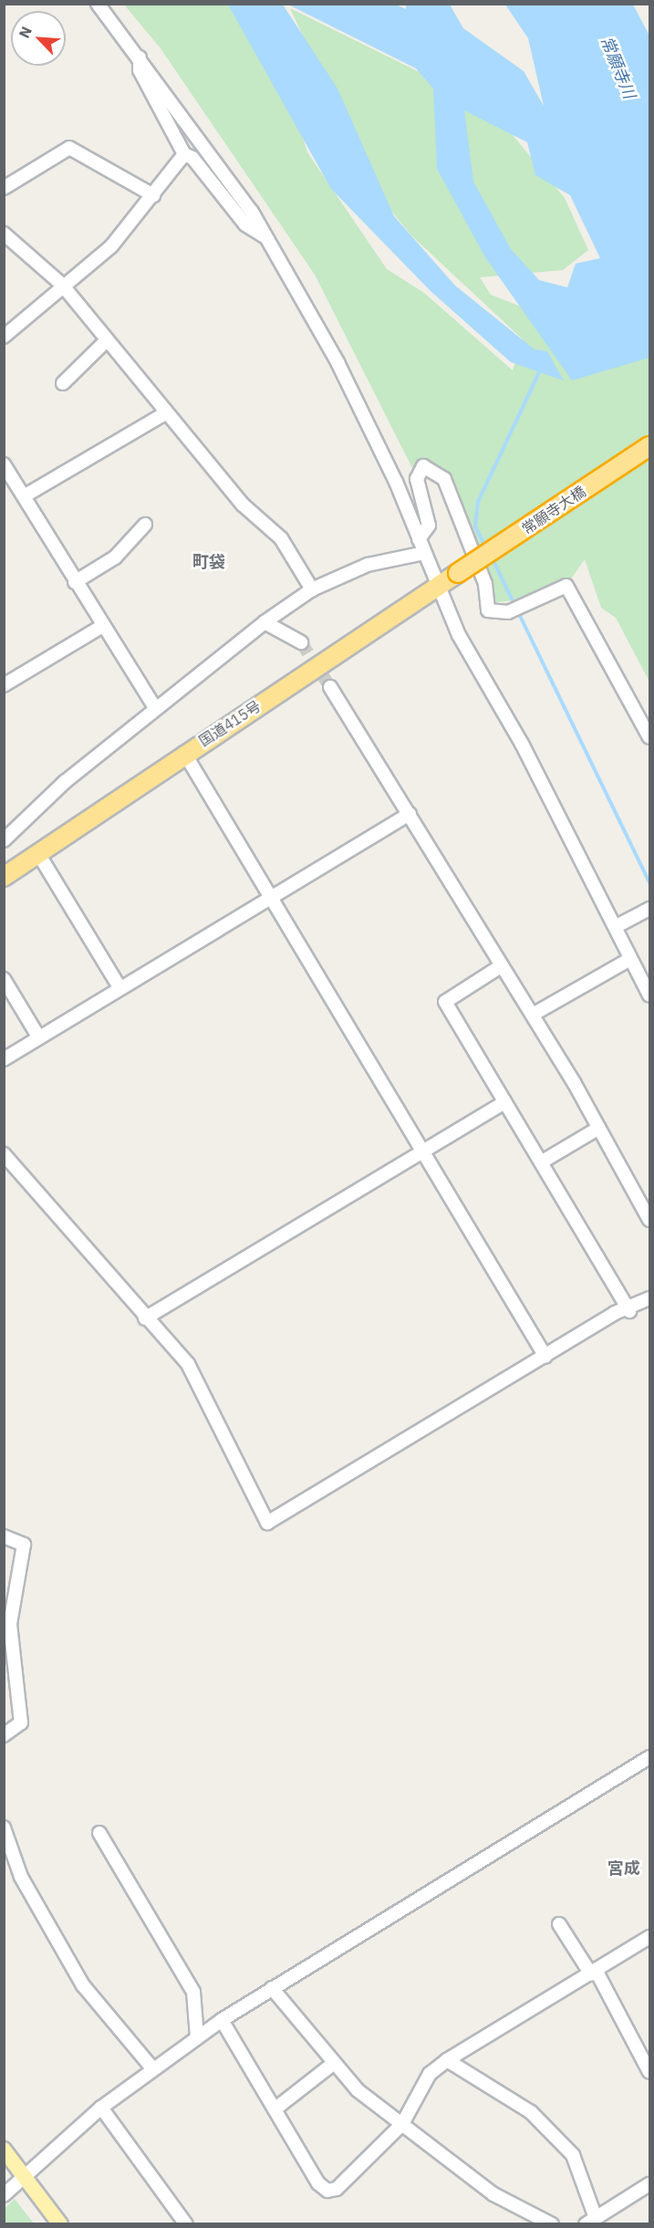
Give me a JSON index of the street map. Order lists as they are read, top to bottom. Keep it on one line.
{"streets":{"highway":["常願寺大橋","国道415号"]},"crossings":[["常願寺大橋","国道415号"]],"districts":["町袋","宮成"],"water":["常願寺川"],"north":"top left"}
